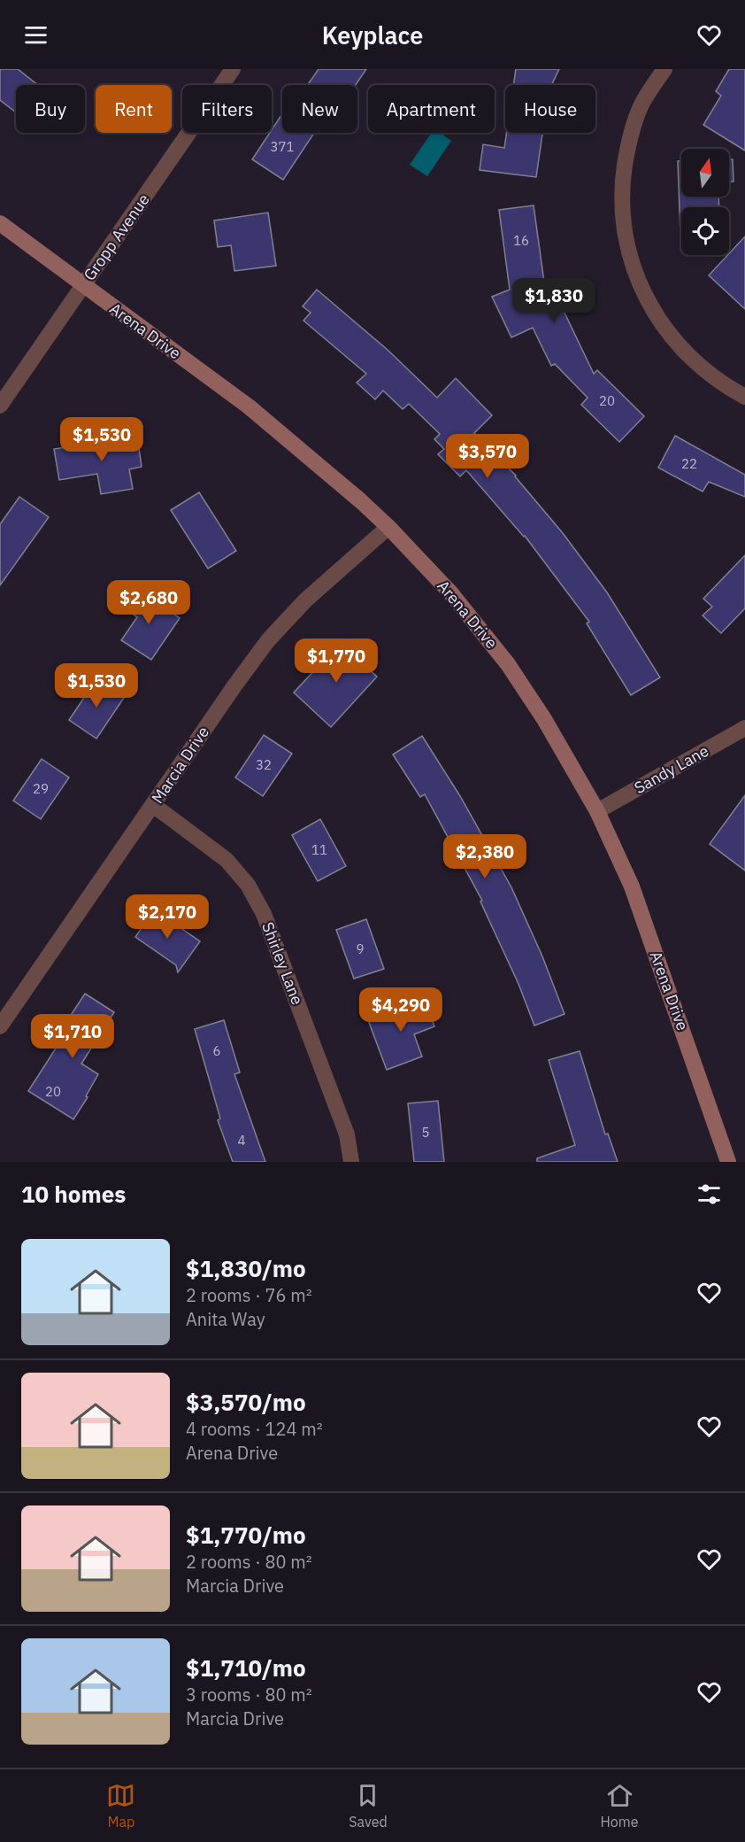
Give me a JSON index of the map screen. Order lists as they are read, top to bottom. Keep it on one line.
{"streets":{"main road":["Arena Drive"],"street":["Gropp Avenue","Marcia Drive","Sandy Lane","Shirley Lane"]},"crossings":[["Gropp Avenue","Arena Drive"],["Arena Drive","Marcia Drive"],["Arena Drive","Sandy Lane"],["Marcia Drive","Shirley Lane"]],"house_numbers":["371","16","20","22","32","29","11","9","6","20","5","4"],"north":"top","page":{"header":"Keyplace","chip":["Buy","Rent","Filters","New","Apartment","House"],"price":["$1,830","$1,530","$3,570","$2,680","$1,770","$1,530","$2,380","$2,170","$4,290","$1,710"],"heading":"10 homes","list":[{"name":"$1,830/mo","note":"2 rooms · 76 m² · Anita Way"},{"name":"$3,570/mo","note":"4 rooms · 124 m² · Arena Drive"},{"name":"$1,770/mo","note":"2 rooms · 80 m² · Marcia Drive"},{"name":"$1,710/mo","note":"3 rooms · 80 m² · Marcia Drive"}],"tabs":["Map","Saved","Home"]}}
